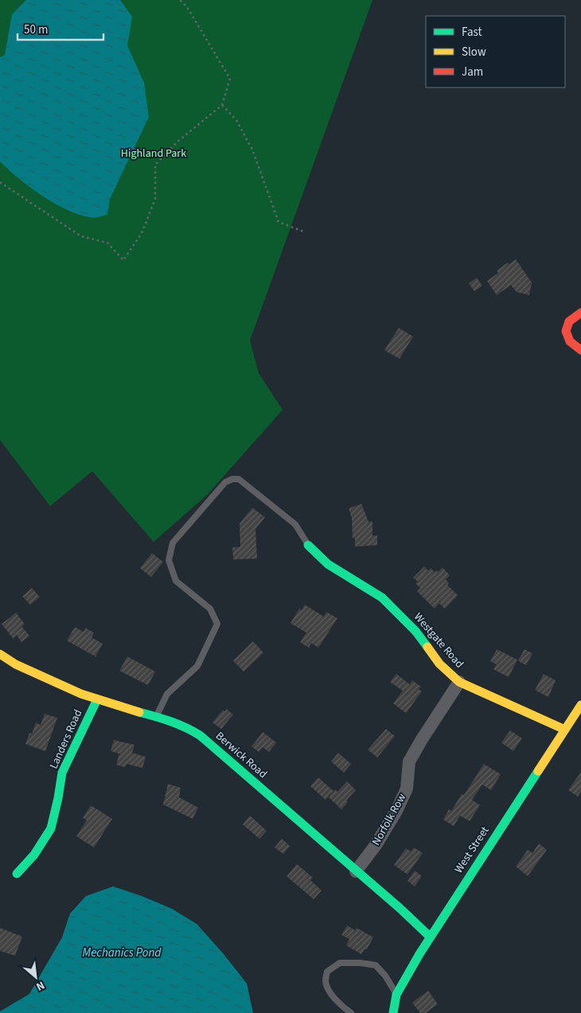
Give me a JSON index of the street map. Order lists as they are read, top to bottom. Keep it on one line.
{"streets":{"street":["Westgate Road","Landers Road","Berwick Road","Norfolk Row","West Street"]},"crossings":[["Westgate Road","Norfolk Row"],["Westgate Road","West Street"],["Landers Road","Berwick Road"],["Berwick Road","Norfolk Row"],["Berwick Road","West Street"]],"water":["Mechanics Pond"],"parks":["Highland Park"],"legend":["Fast","Slow","Jam"],"scale_bar":"50 m","north":"bottom right"}
